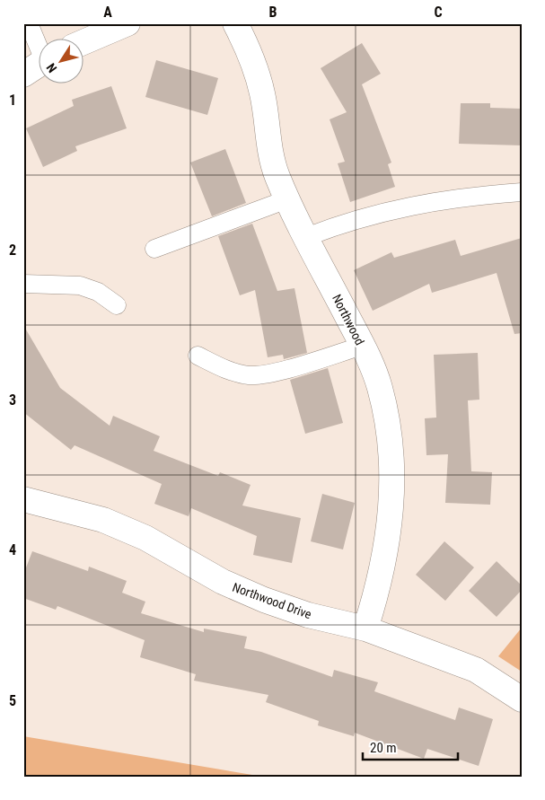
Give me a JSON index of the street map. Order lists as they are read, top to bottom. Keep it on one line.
{"streets":{"street":["Northwood","Northwood Drive"]},"crossings":[["Northwood","Northwood Drive"]],"scale_bar":"20 m","north":"bottom left","grid":{"columns":["A","B","C"],"rows":["1","2","3","4","5"]}}
